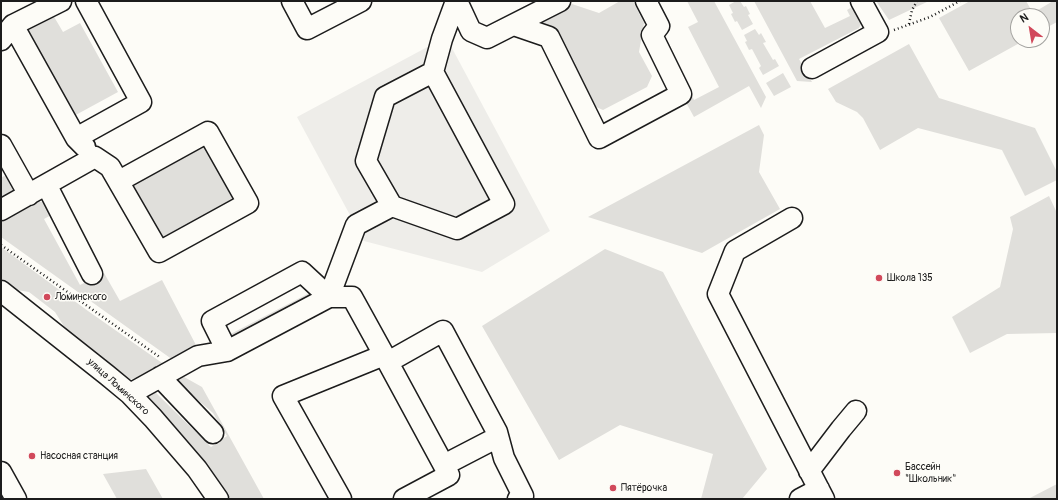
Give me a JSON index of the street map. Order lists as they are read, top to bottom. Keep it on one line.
{"streets":{"street":["улица Ломинского"]},"places":["Школа 135","Ломинского","Насосная станция","Бассейн \"Школьник\"","Пятёрочка"],"north":"top left"}
